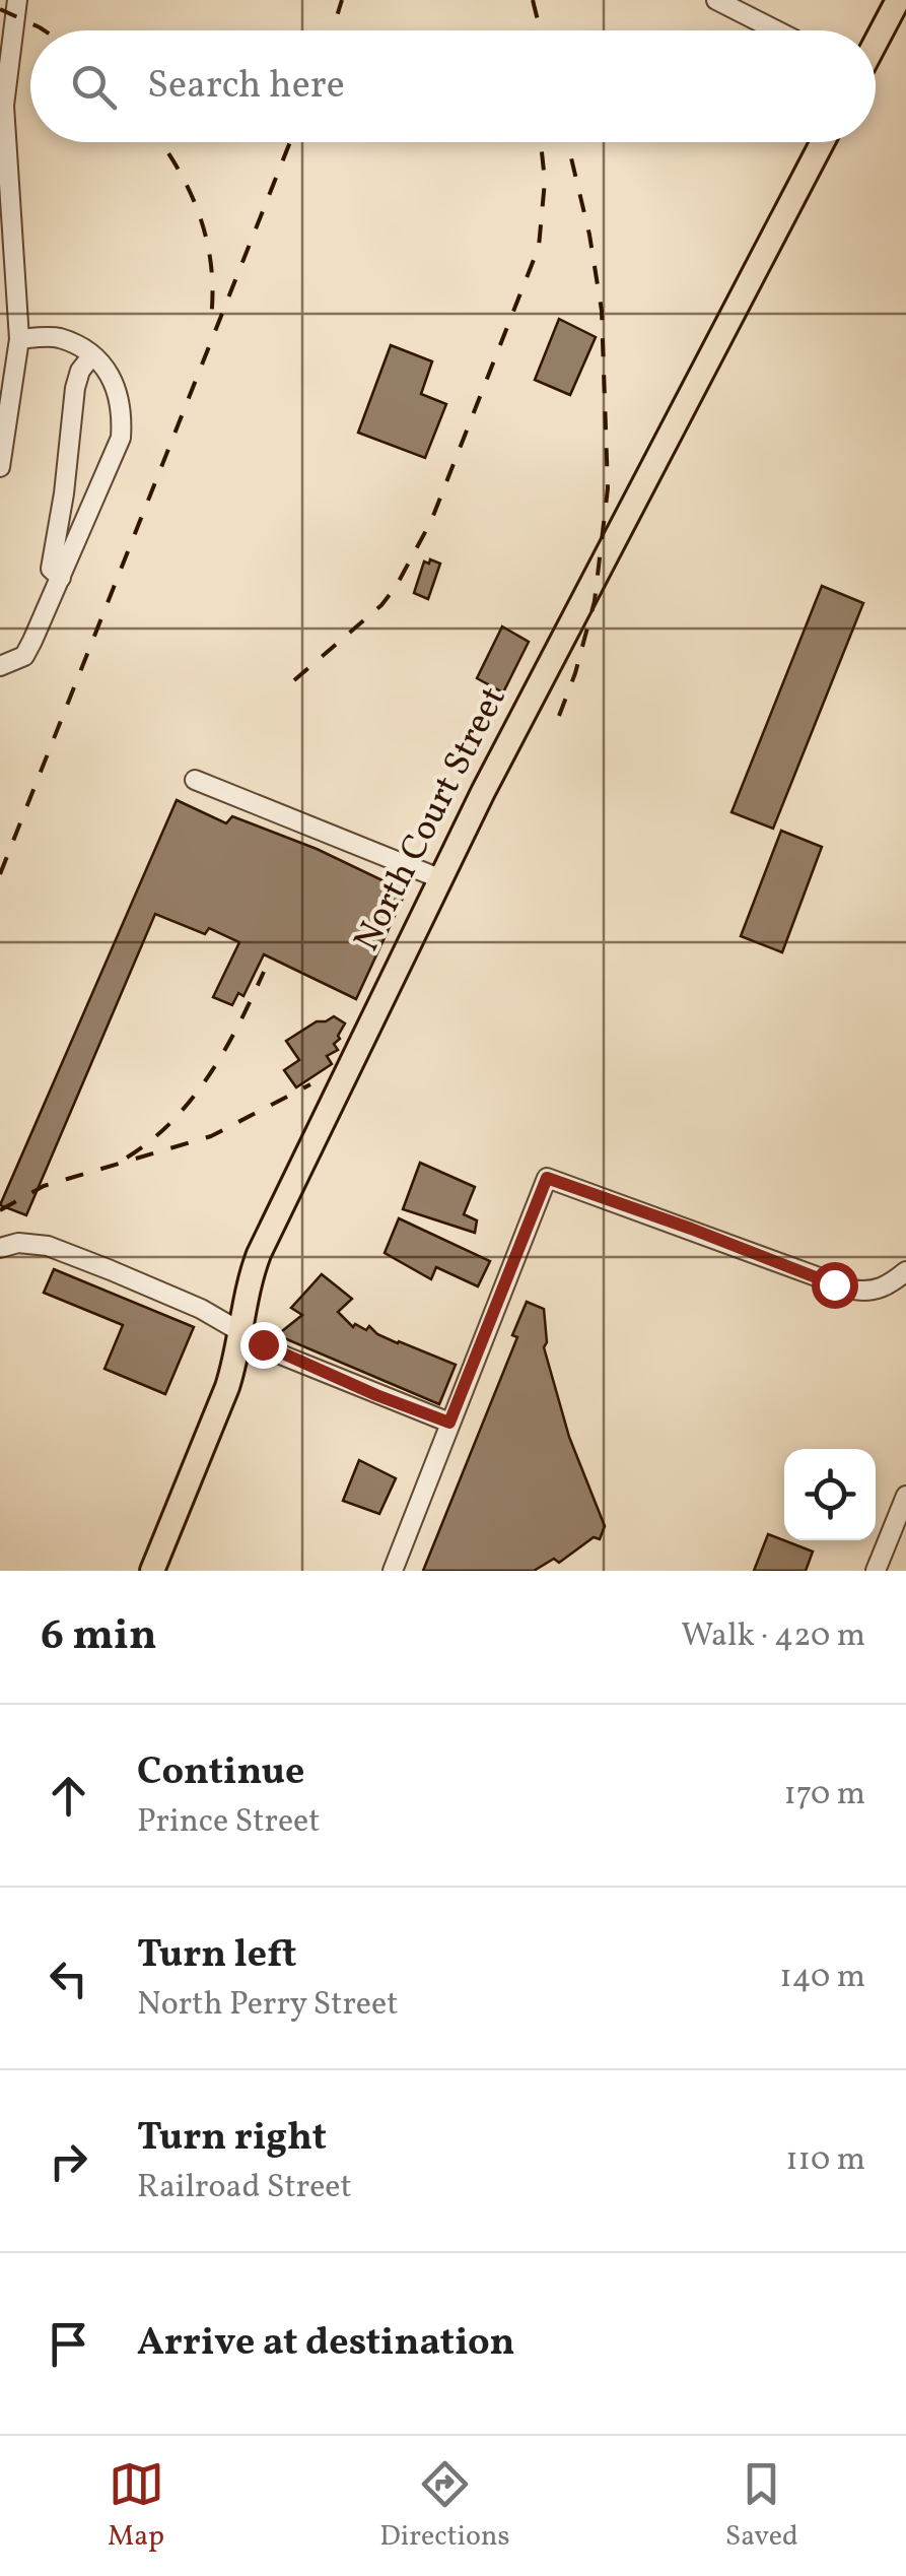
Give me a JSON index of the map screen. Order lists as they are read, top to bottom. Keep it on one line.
{"streets":{"main road":["North Court Street"]},"page":{"search":"Search here","heading":["6 min","Walk · 420 m"],"list":[["Continue","Prince Street","170 m"],["Turn left","North Perry Street","140 m"],["Turn right","Railroad Street","110 m"],"Arrive at destination"],"nav":["Map","Directions","Saved"]}}
